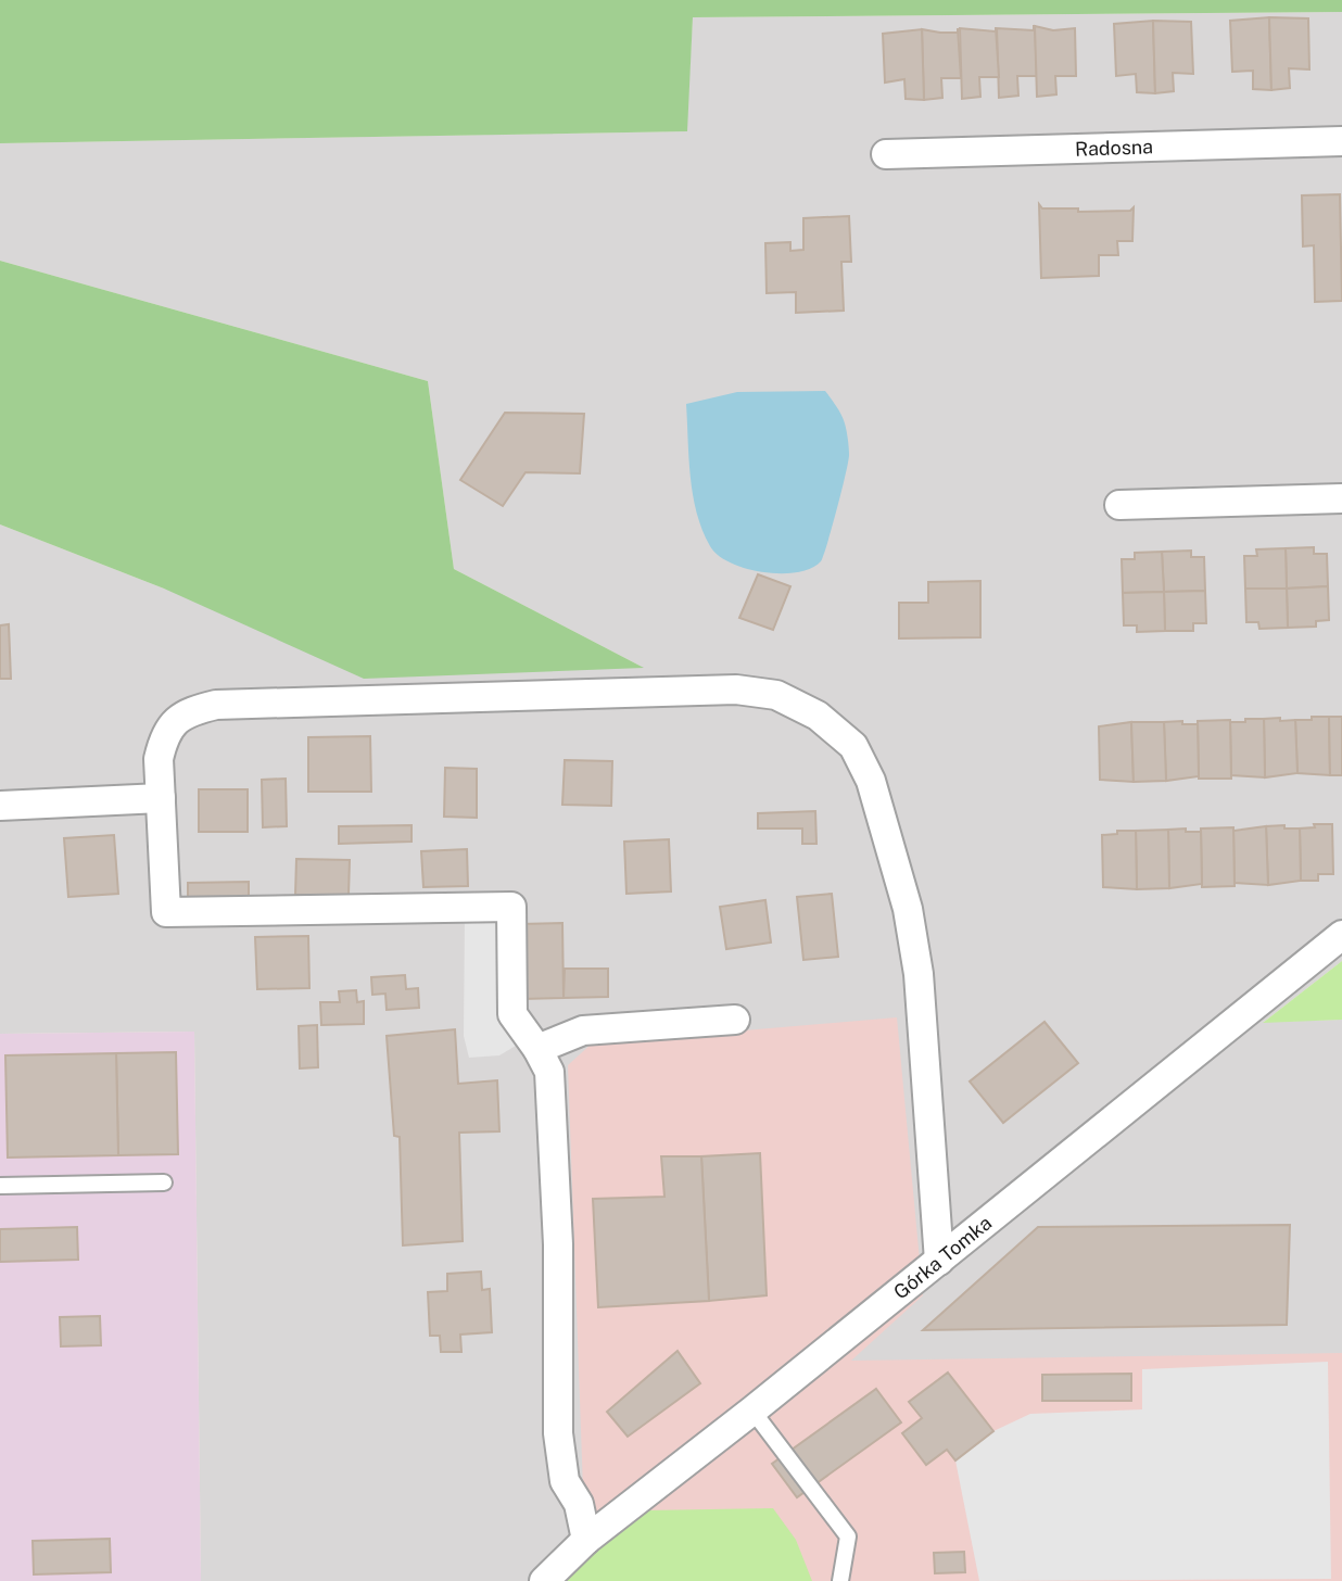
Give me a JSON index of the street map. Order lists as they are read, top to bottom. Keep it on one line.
{"streets":{"street":["Radosna","Górka Tomka"]}}
